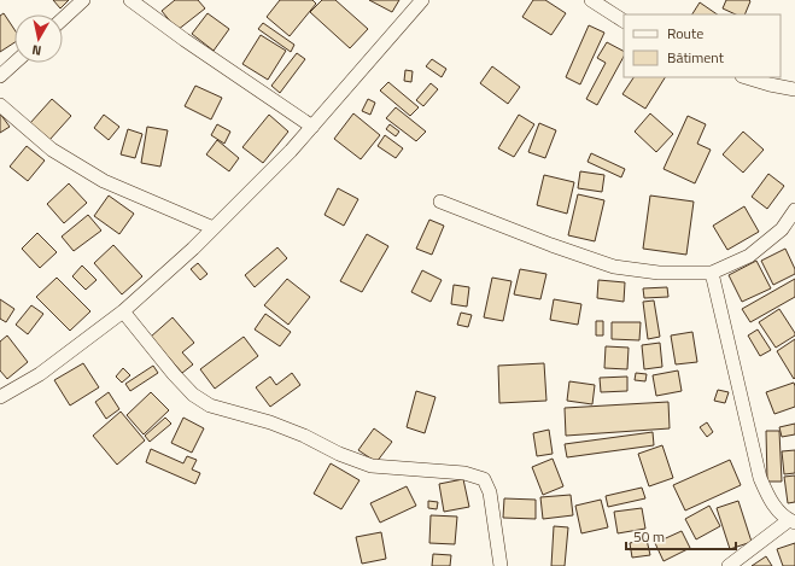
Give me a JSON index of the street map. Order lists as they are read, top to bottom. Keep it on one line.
{"legend":["Route","Bâtiment"],"scale_bar":"50 m","north":"bottom"}
